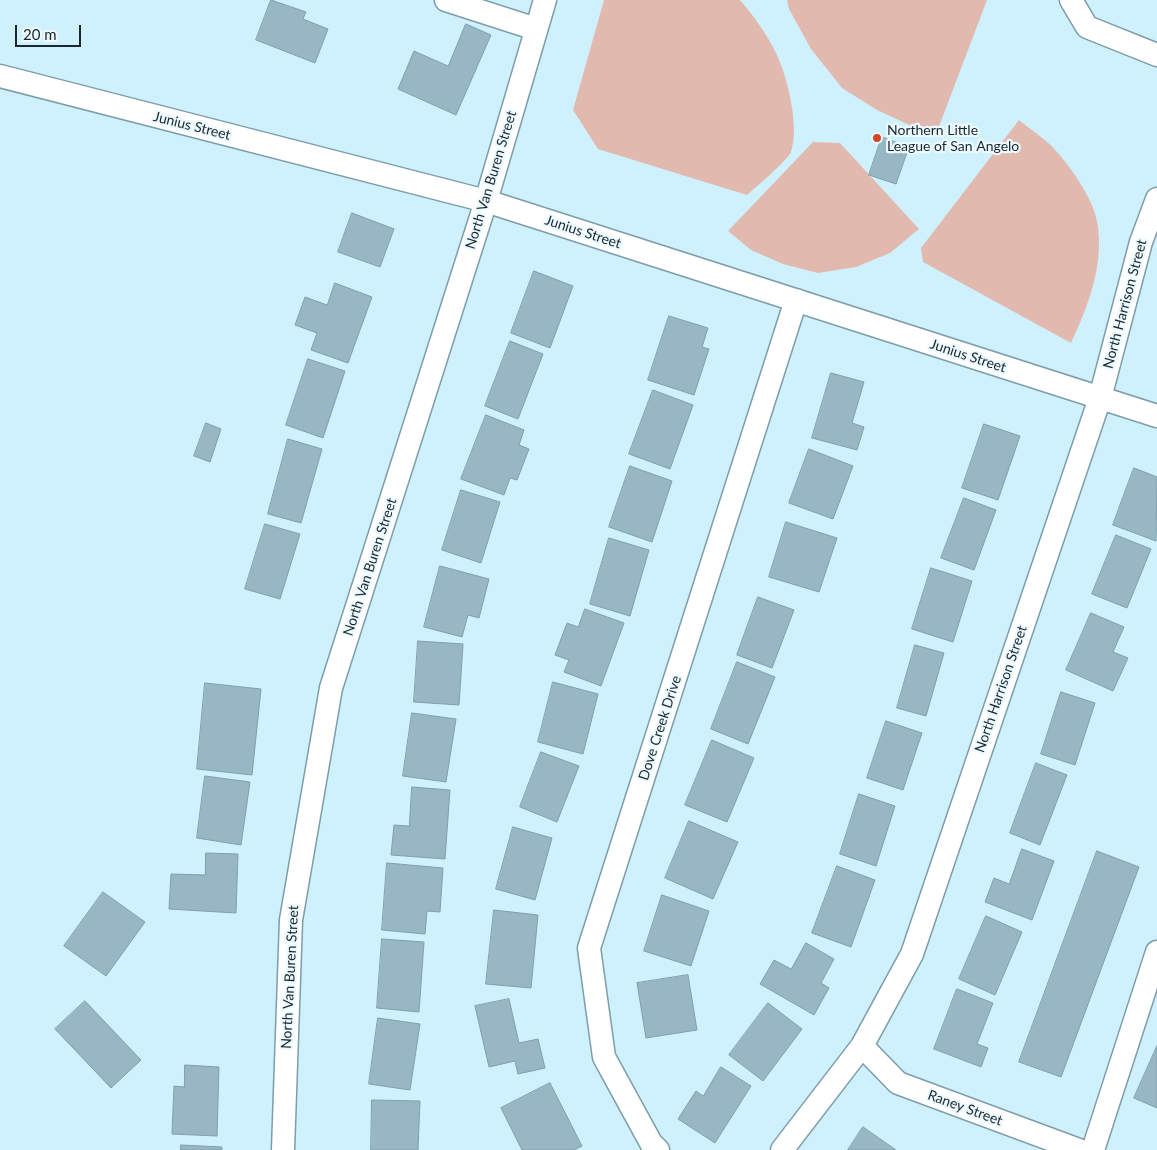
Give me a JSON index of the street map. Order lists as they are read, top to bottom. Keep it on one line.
{"streets":{"street":["Junius Street","North Van Buren Street","North Harrison Street","Dove Creek Drive","Raney Street"]},"crossings":[["Junius Street","North Van Buren Street"],["Junius Street","North Harrison Street"],["Junius Street","Dove Creek Drive"],["North Harrison Street","Raney Street"]],"places":["Northern Little League of San Angelo"],"scale_bar":"20 m"}
